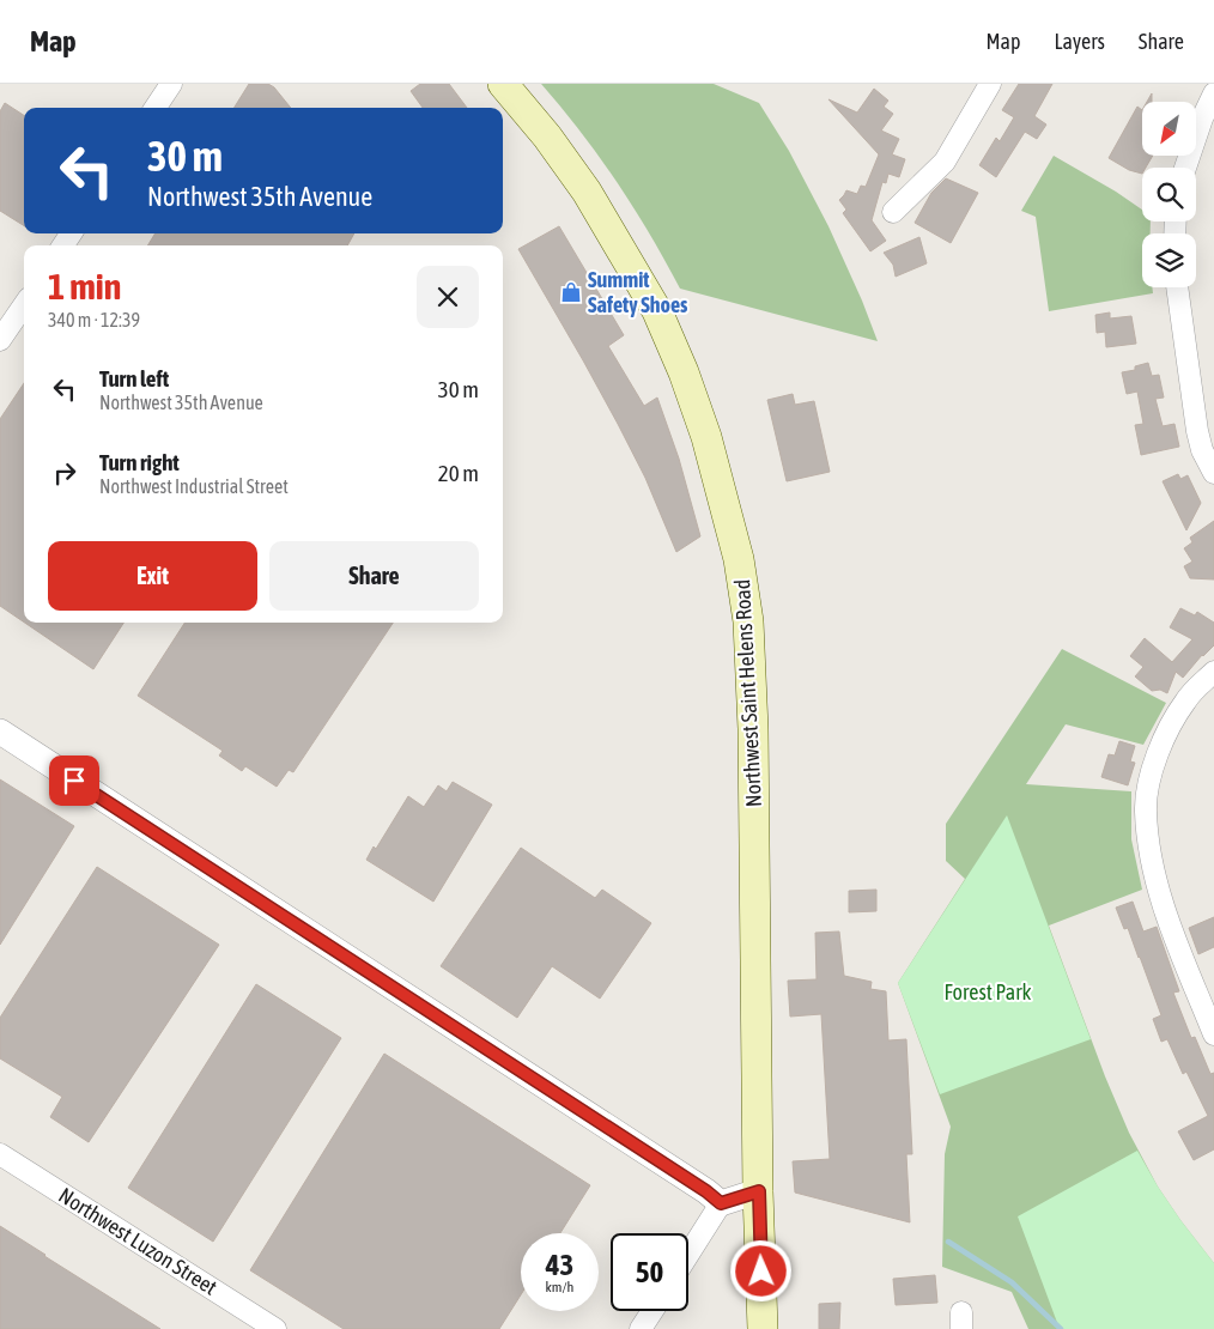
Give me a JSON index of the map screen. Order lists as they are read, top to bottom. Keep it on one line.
{"streets":{"main road":["Northwest Saint Helens Road"],"street":["Northwest Luzon Street"]},"parks":["Forest Park"],"places":{"shop":["Summit Safety Shoes"]},"north":"bottom left","page":{"header":"Map","nav":["Map","Layers","Share"],"turn":["30 m","Northwest 35th Avenue"],"heading":["1 min","340 m · 12:39"],"list":[{"name":"Turn left","note":"Northwest 35th Avenue","value":"30 m"},{"name":"Turn right","note":"Northwest Industrial Street","value":"20 m"}],"buttons":["Exit","Share"],"speed":"43 km/h","limit":"50"}}
